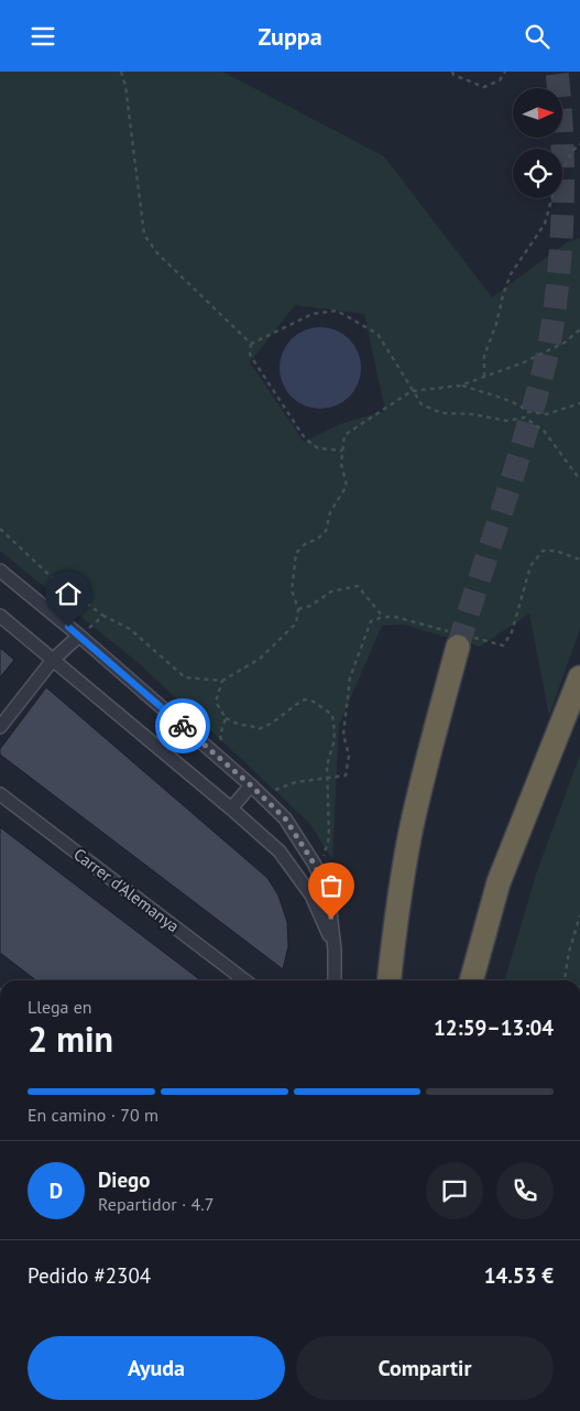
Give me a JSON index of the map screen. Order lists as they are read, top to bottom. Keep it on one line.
{"streets":{"street":["Carrer d'Alemanya"]},"north":"right","page":{"header":"Zuppa","heading":["2 min","Llega en","12:59–13:04"],"panel":["Diego","Repartidor · 4.7","Pedido #2304","14.53 €"],"bar":"En camino · 70 m","round":"D","buttons":["Ayuda","Compartir"]}}
